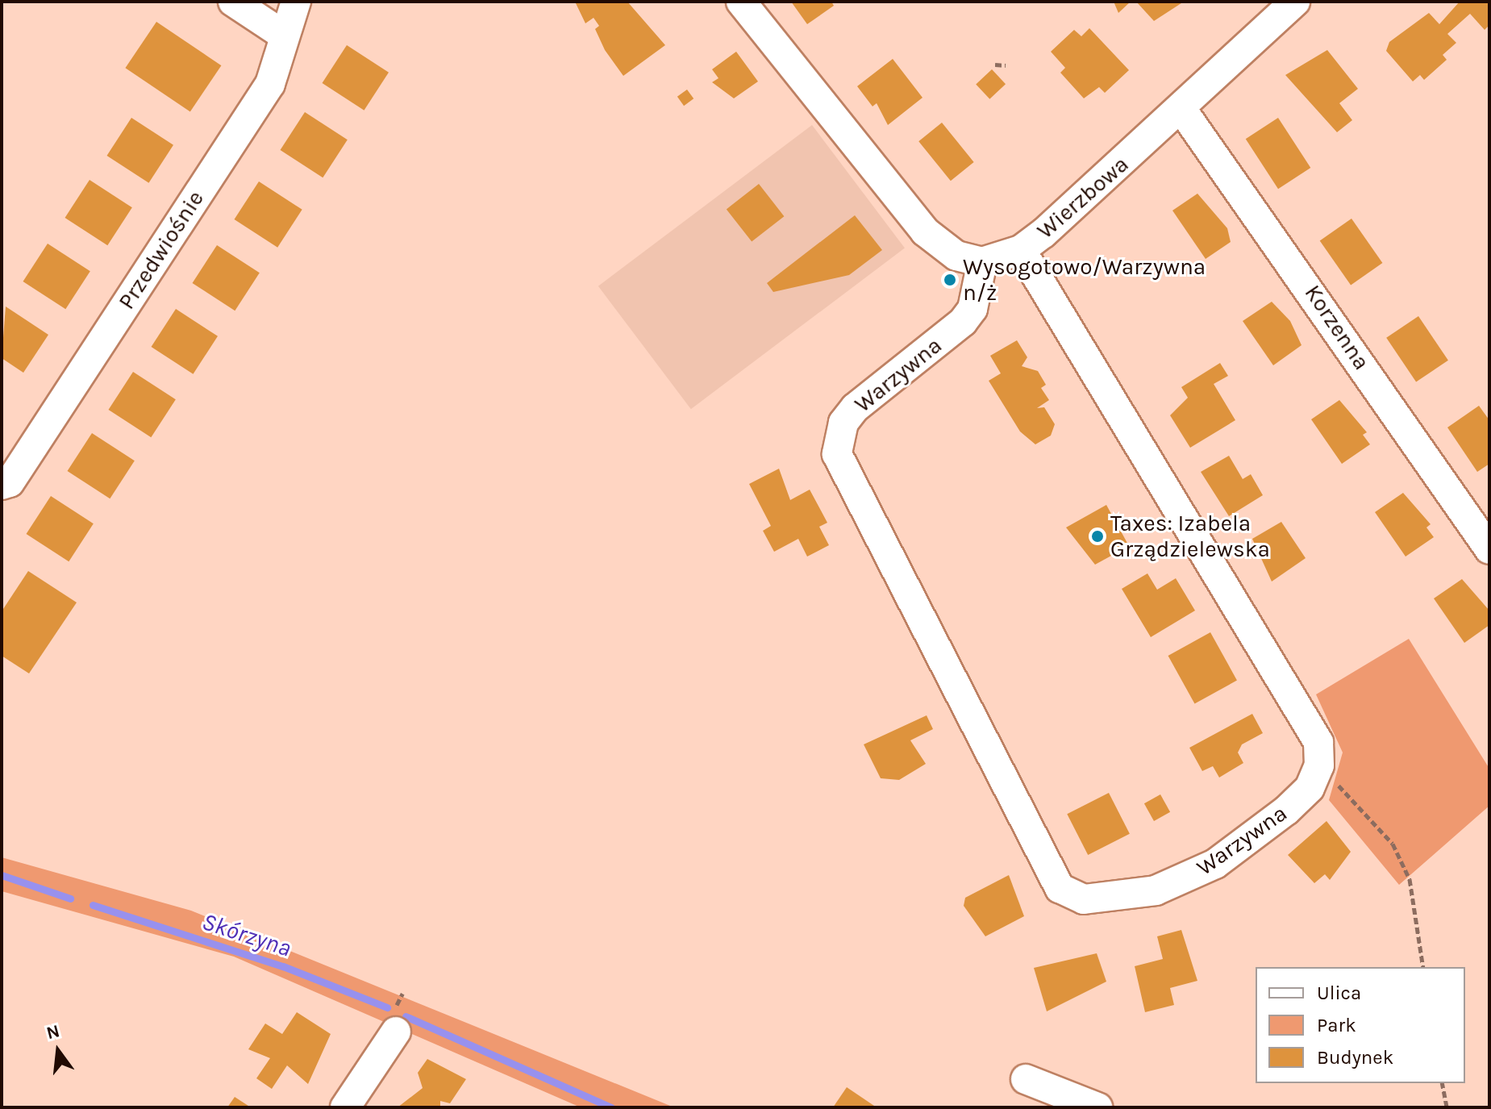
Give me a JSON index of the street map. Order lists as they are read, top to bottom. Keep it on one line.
{"streets":{"street":["Wierzbowa","Przedwiośnie","Korzenna","Warzywna"]},"crossings":[["Wierzbowa","Korzenna"],["Wierzbowa","Warzywna"]],"water":["Skórzyna"],"places":["Wysogotowo/Warzywna n/ż","Taxes: Izabela Grządzielewska"],"legend":["Ulica","Park","Budynek"],"north":"top"}
